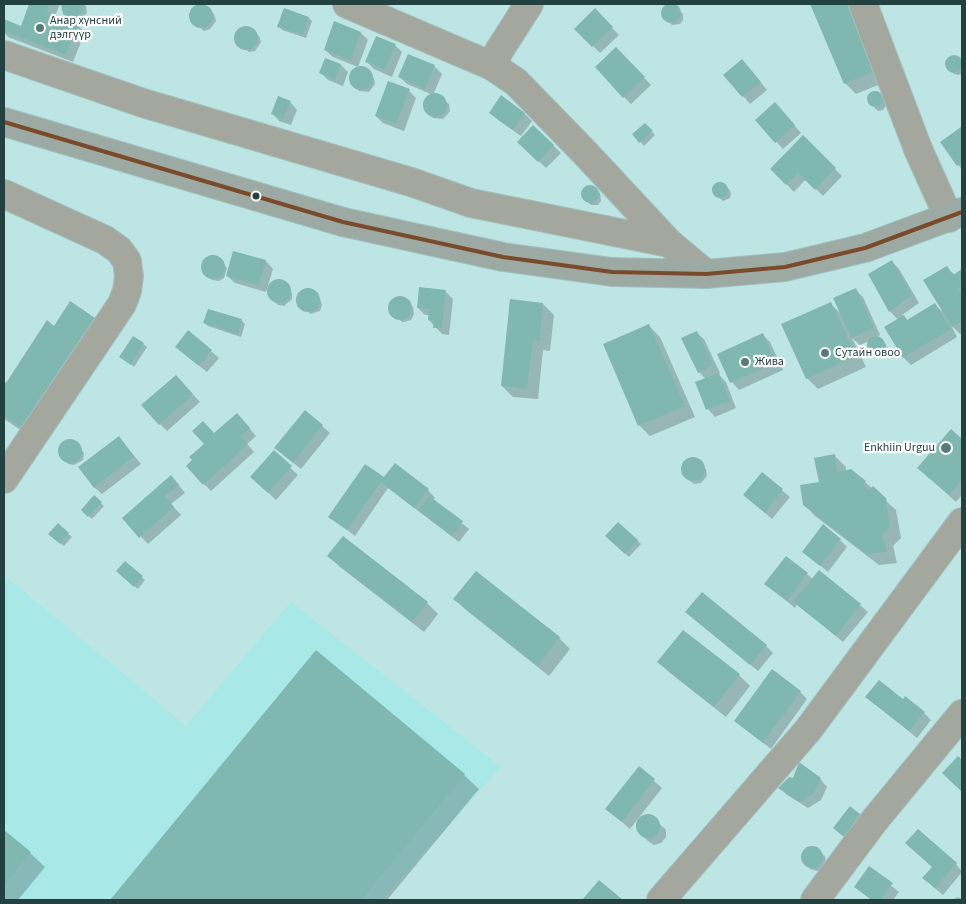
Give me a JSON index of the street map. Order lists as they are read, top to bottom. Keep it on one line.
{"places":["Анар хүнсний дэлгүүр","Сутайн овоо","Жива","Enkhiin Urguu"]}
